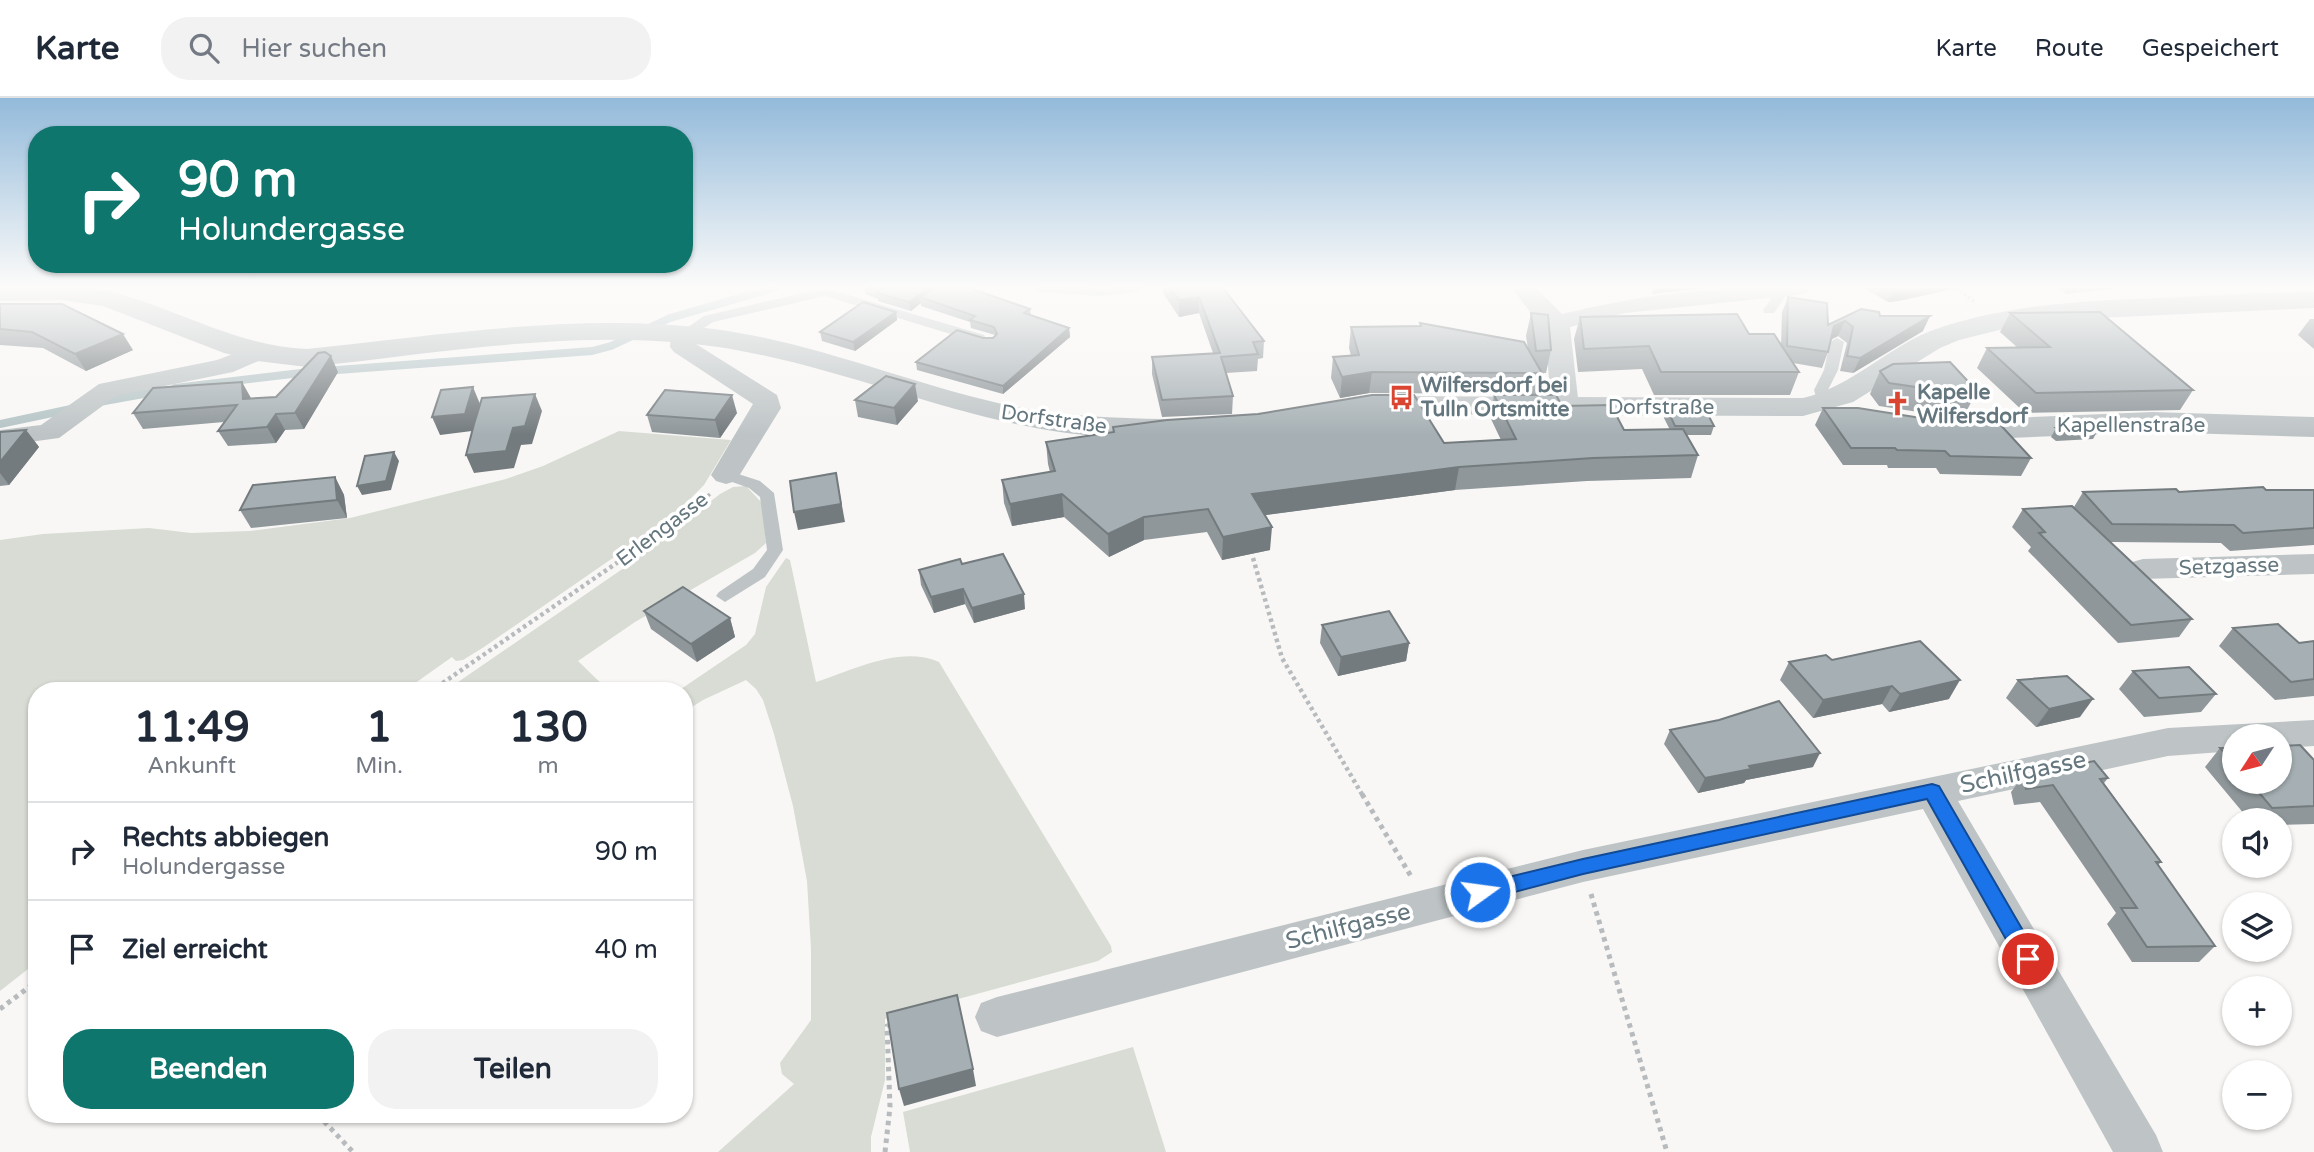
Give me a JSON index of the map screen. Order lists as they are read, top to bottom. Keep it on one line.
{"streets":{"street":["Dorfstraße","Kapellenstraße","Erlengasse","Setzgasse","Schilfgasse"]},"places":{"bus stop":["Wilfersdorf bei Tulln Ortsmitte"],"church":["Kapelle Wilfersdorf"]},"north":"bottom left","page":{"header":"Karte","search":"Hier suchen","nav":["Karte","Route","Gespeichert"],"turn":["90 m","Holundergasse"],"eta":["11:49","Ankunft","1","Min.","130","m"],"map_buttons":["+","−"],"list":[{"name":"Rechts abbiegen","note":"Holundergasse","value":"90 m"},{"name":"Ziel erreicht","value":"40 m"}],"buttons":["Beenden","Teilen"]}}
